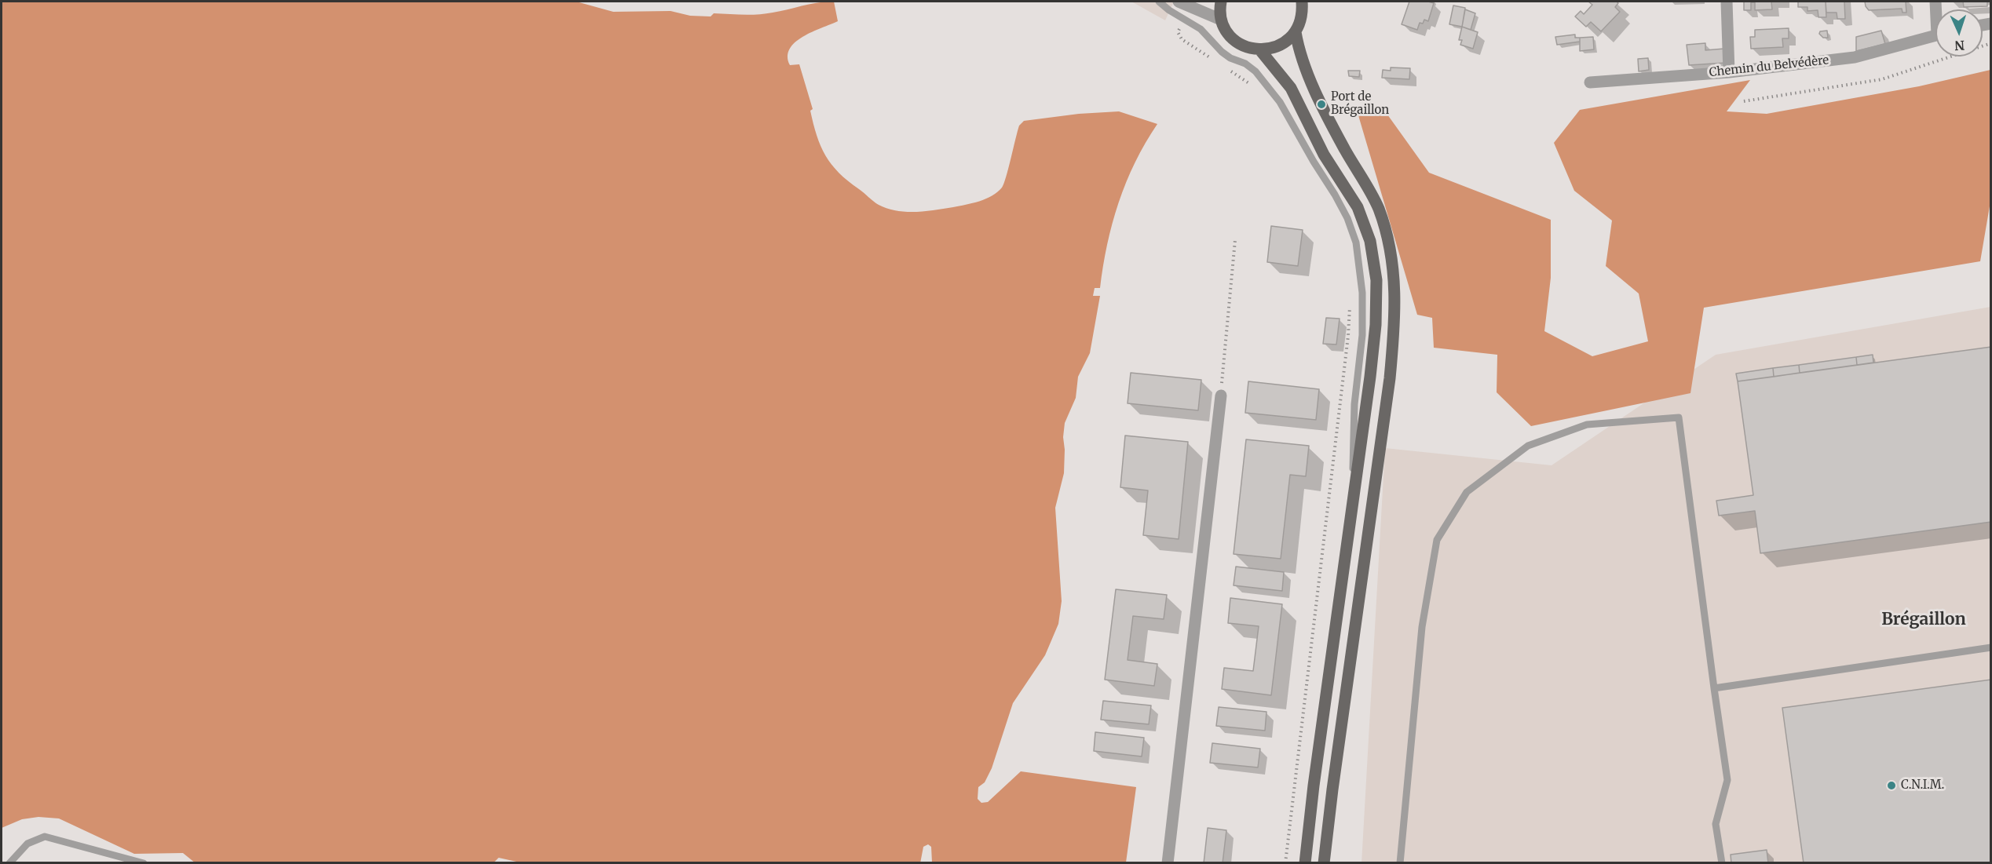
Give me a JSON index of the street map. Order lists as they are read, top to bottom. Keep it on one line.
{"streets":{"street":["Chemin du Belvédère"]},"districts":["Brégaillon"],"places":["Port de Brégaillon","C.N.I.M."],"north":"bottom"}
